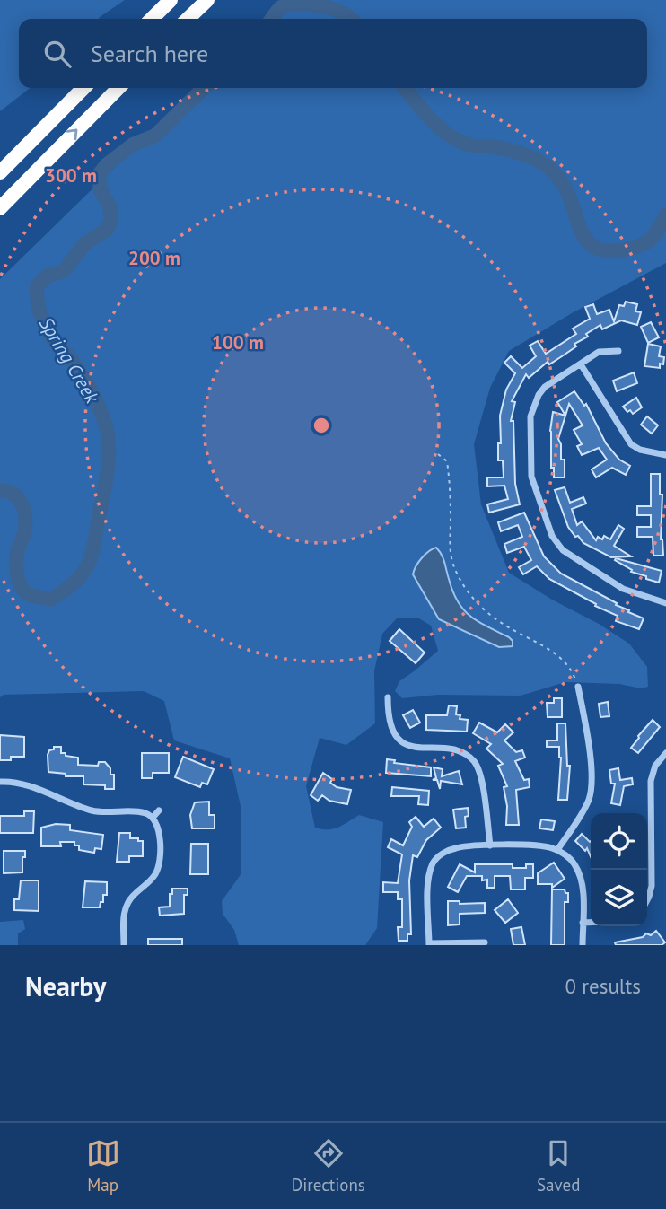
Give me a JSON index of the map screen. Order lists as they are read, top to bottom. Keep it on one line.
{"water":["Spring Creek"],"page":{"search":"Search here","heading":["Nearby","0 results"],"nav":["Map","Directions","Saved"]},"rings":["300 m","200 m","100 m"]}
